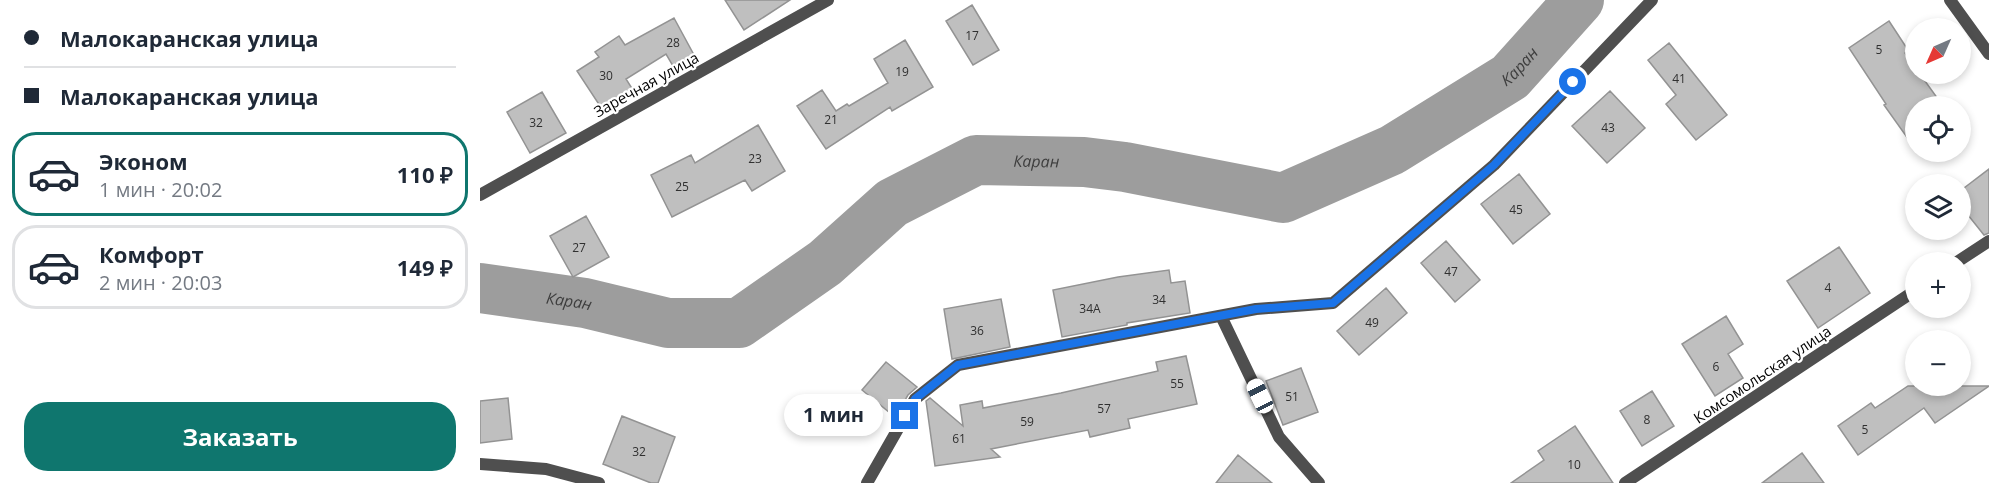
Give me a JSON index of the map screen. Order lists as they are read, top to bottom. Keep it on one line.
{"streets":{"street":["Заречная улица","Комсомольская улица"]},"water":["Каран"],"house_numbers":["17","28","5","19","30","41","21","32","43","23","25","45","27","47","4","34","34А","49","36","6","55","51","57","8","59","5","61","32","10"],"north":"bottom left","page":{"banner":["Малокаранская улица","Малокаранская улица"],"map_buttons":["+","−"],"list":[{"name":"Эконом","note":"1 мин · 20:02","value":"110 ₽"},{"name":"Комфорт","note":"2 мин · 20:03","value":"149 ₽"}],"buttons":"Заказать","bubble":"1 мин"}}
